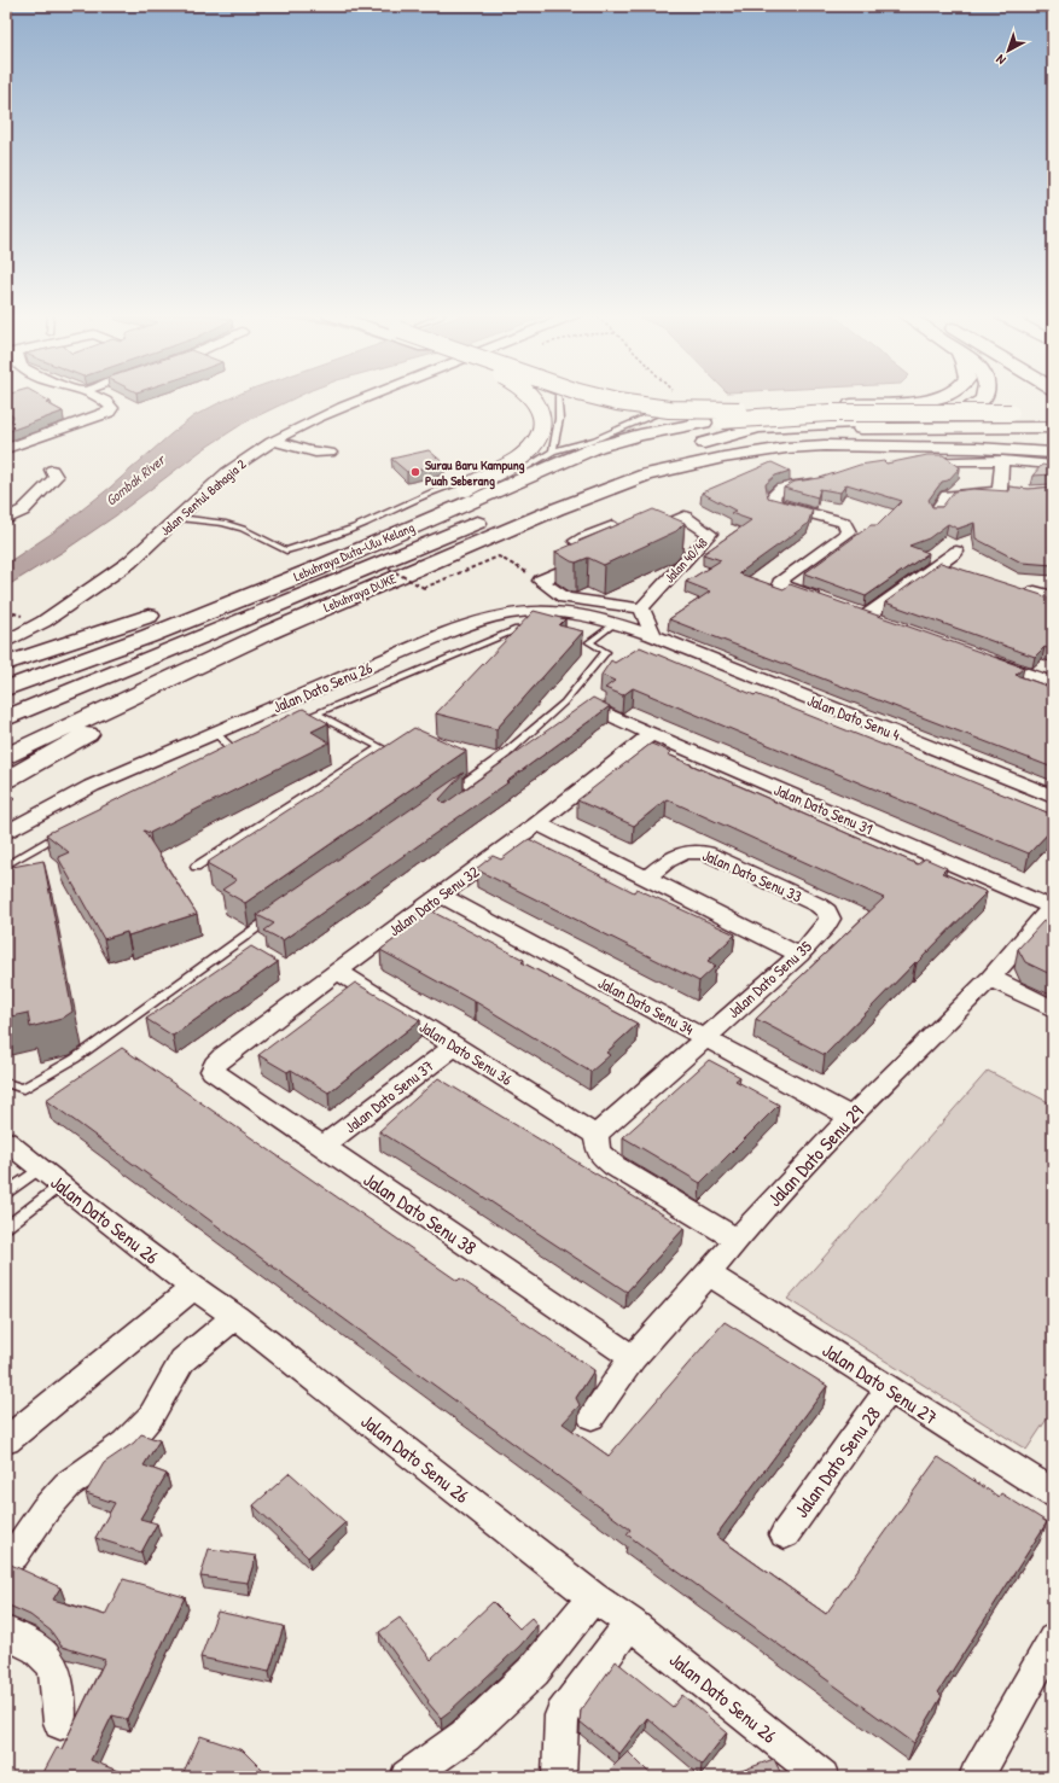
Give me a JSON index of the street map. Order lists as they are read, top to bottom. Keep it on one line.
{"streets":{"highway":["Lebuhraya Duta-Ulu Kelang","Lebuhraya DUKE"],"street":["Jalan Sentul Bahagia 2","Jalan 40/48","Jalan Dato Senu 26","Jalan Dato Senu 4","Jalan Dato Senu 31","Jalan Dato Senu 33","Jalan Dato Senu 32","Jalan Dato Senu 35","Jalan Dato Senu 34","Jalan Dato Senu 36","Jalan Dato Senu 37","Jalan Dato Senu 29","Jalan Dato Senu 38","Jalan Dato Senu 27","Jalan Dato Senu 28"]},"crossings":[["Jalan Dato Senu 26","Jalan Dato Senu 4"],["Jalan Dato Senu 31","Jalan Dato Senu 32"],["Jalan Dato Senu 31","Jalan Dato Senu 29"],["Jalan Dato Senu 33","Jalan Dato Senu 35"],["Jalan Dato Senu 32","Jalan Dato Senu 34"],["Jalan Dato Senu 32","Jalan Dato Senu 36"],["Jalan Dato Senu 32","Jalan Dato Senu 38"],["Jalan Dato Senu 35","Jalan Dato Senu 34"],["Jalan Dato Senu 34","Jalan Dato Senu 29"],["Jalan Dato Senu 36","Jalan Dato Senu 37"],["Jalan Dato Senu 37","Jalan Dato Senu 38"],["Jalan Dato Senu 29","Jalan Dato Senu 38"],["Jalan Dato Senu 29","Jalan Dato Senu 27"],["Jalan Dato Senu 27","Jalan Dato Senu 28"]],"water":["Gombak River"],"places":["Surau Baru Kampung Puah Seberang"],"north":"bottom left"}
